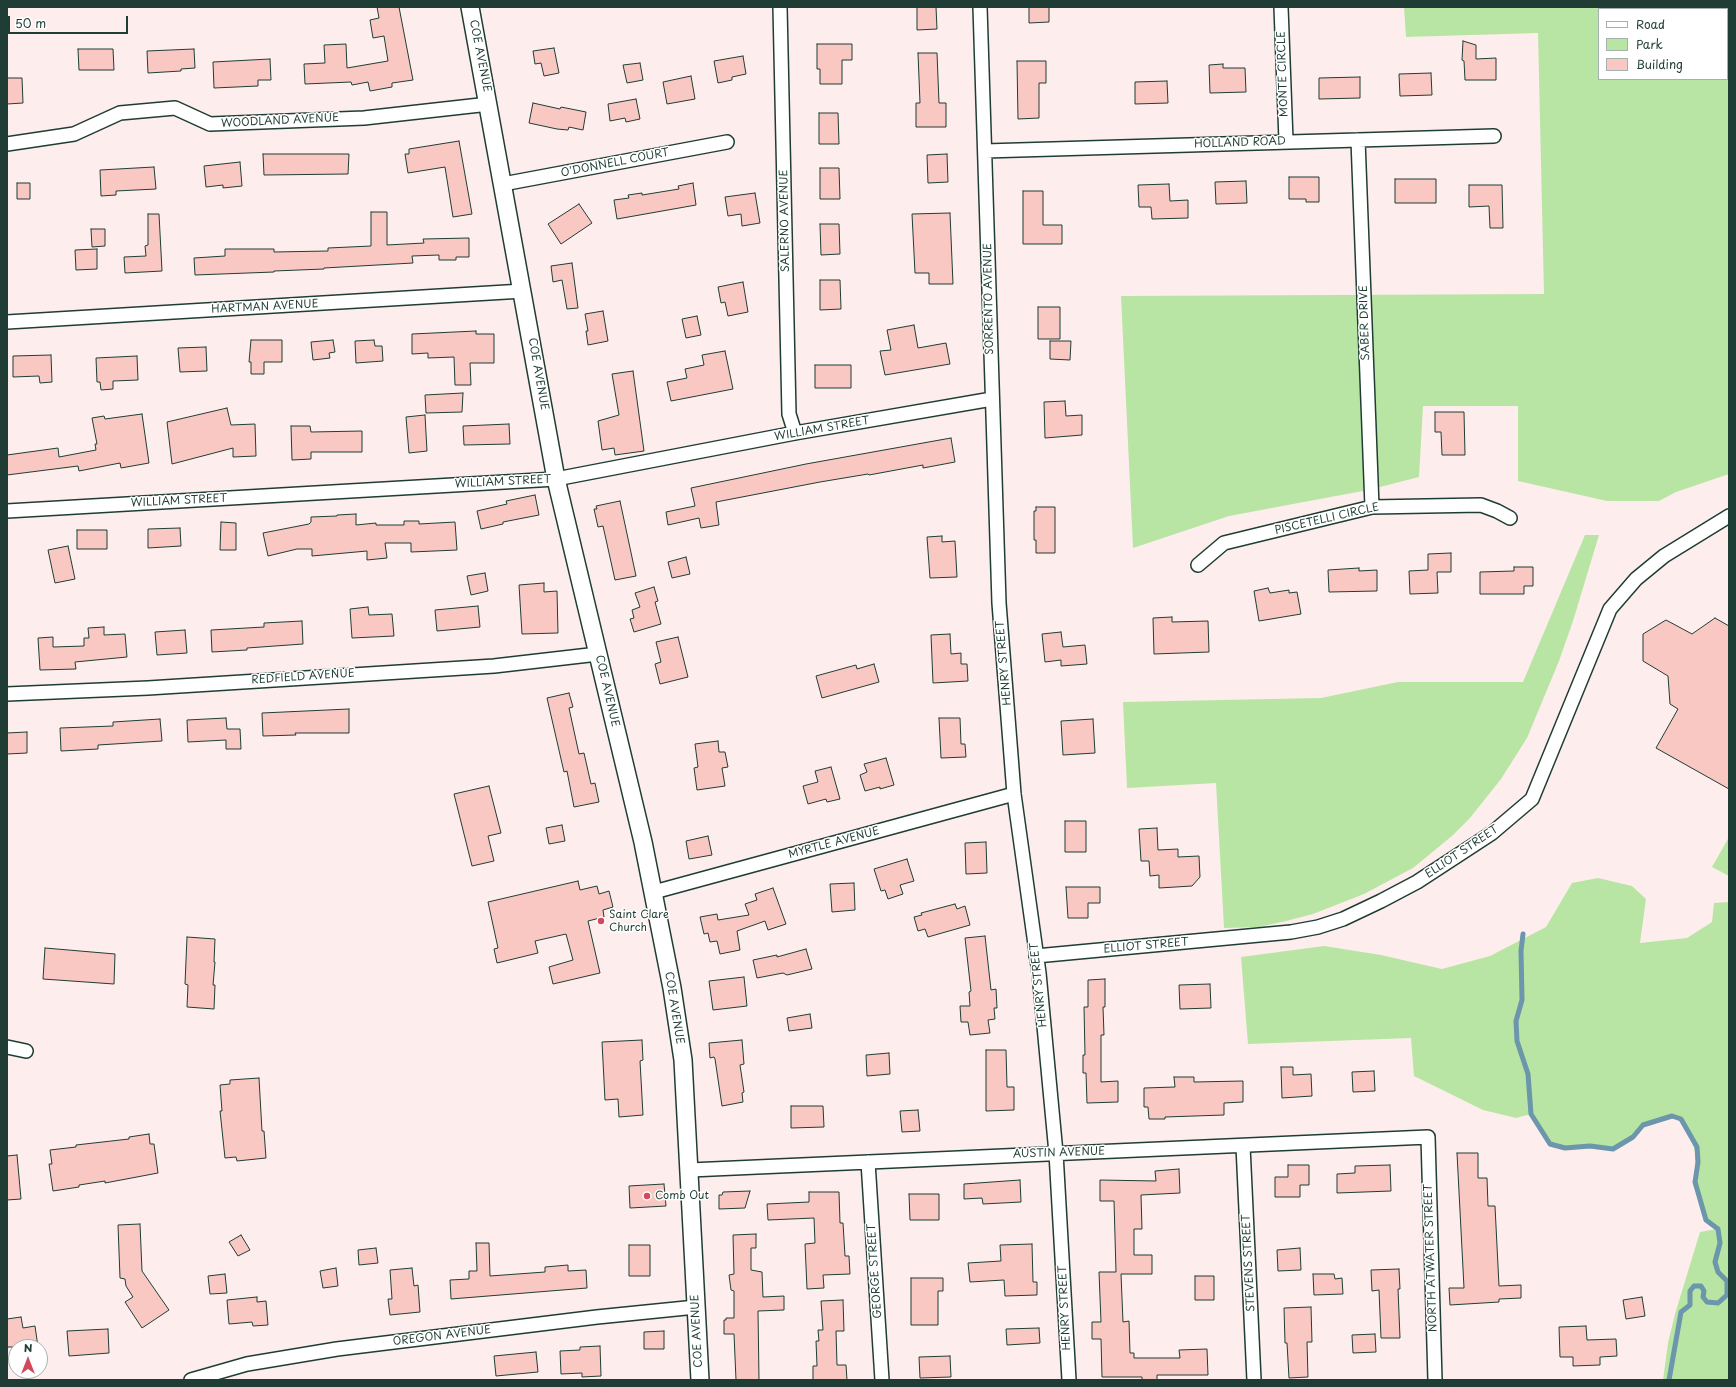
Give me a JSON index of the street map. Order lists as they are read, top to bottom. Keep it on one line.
{"streets":{"street":["COE AVENUE","MONTE CIRCLE","WOODLAND AVENUE","HOLLAND ROAD","O'DONNELL COURT","SALERNO AVENUE","SORRENTO AVENUE","HARTMAN AVENUE","SABER DRIVE","WILLIAM STREET","PISCETELLI CIRCLE","HENRY STREET","REDFIELD AVENUE","MYRTLE AVENUE","ELLIOT STREET","AUSTIN AVENUE","NORTH ATWATER STREET","STEVENS STREET","GEORGE STREET","OREGON AVENUE"]},"crossings":[["COE AVENUE","WOODLAND AVENUE"],["COE AVENUE","O'DONNELL COURT"],["COE AVENUE","HARTMAN AVENUE"],["COE AVENUE","WILLIAM STREET"],["COE AVENUE","REDFIELD AVENUE"],["COE AVENUE","MYRTLE AVENUE"],["COE AVENUE","AUSTIN AVENUE"],["COE AVENUE","OREGON AVENUE"],["MONTE CIRCLE","HOLLAND ROAD"],["HOLLAND ROAD","SORRENTO AVENUE"],["HOLLAND ROAD","SABER DRIVE"],["SALERNO AVENUE","WILLIAM STREET"],["SORRENTO AVENUE","WILLIAM STREET"],["SORRENTO AVENUE","HENRY STREET"],["SABER DRIVE","PISCETELLI CIRCLE"],["HENRY STREET","MYRTLE AVENUE"],["HENRY STREET","ELLIOT STREET"],["HENRY STREET","AUSTIN AVENUE"],["AUSTIN AVENUE","NORTH ATWATER STREET"],["AUSTIN AVENUE","STEVENS STREET"],["AUSTIN AVENUE","GEORGE STREET"]],"places":["Saint Clare Church","Comb Out"],"legend":["Road","Park","Building"],"scale_bar":"50 m","north":"top"}
